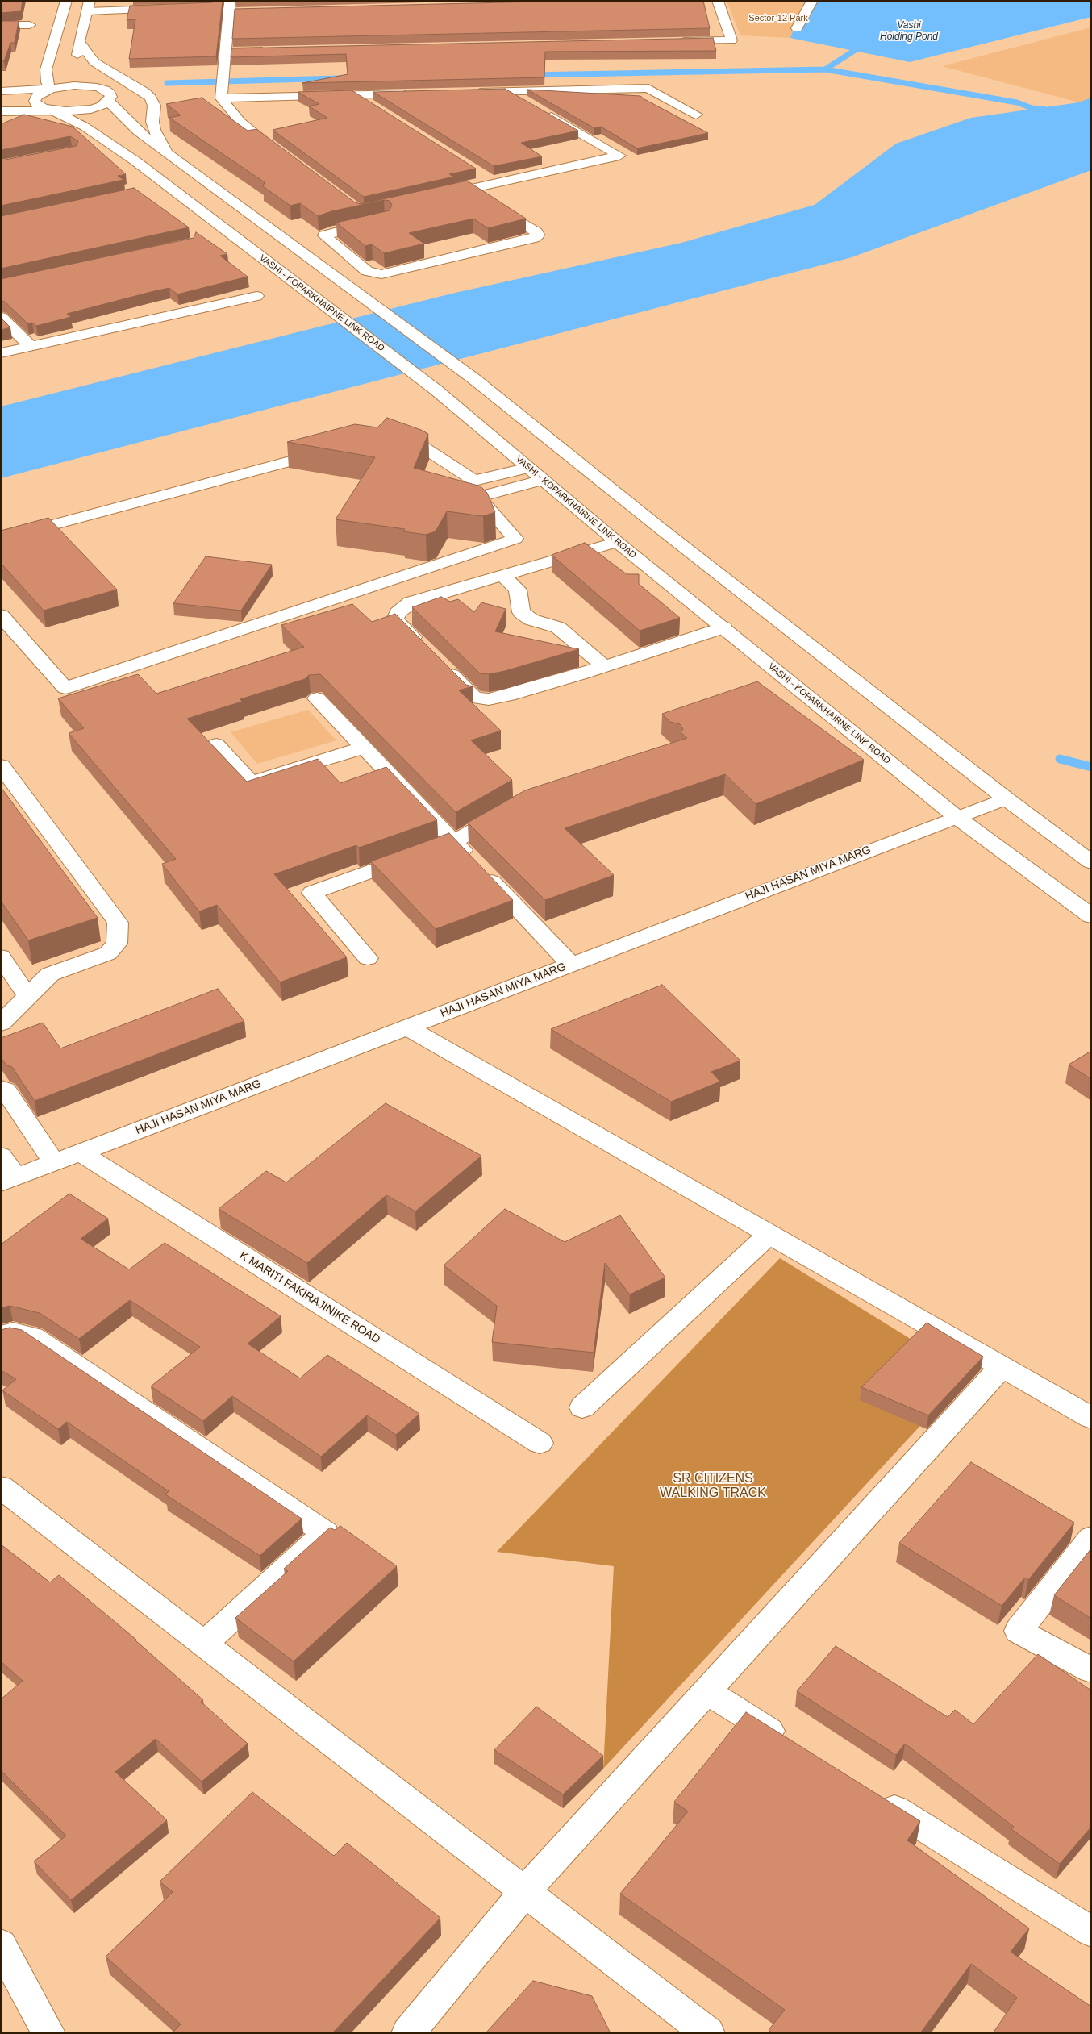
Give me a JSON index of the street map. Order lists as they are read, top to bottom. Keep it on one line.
{"streets":{"street":["VASHI - KOPARKHAIRNE LINK ROAD","HAJI HASAN MIYA MARG","K MARITI FAKIRAJINIKE ROAD"]},"crossings":[["VASHI - KOPARKHAIRNE LINK ROAD","HAJI HASAN MIYA MARG"],["HAJI HASAN MIYA MARG","K MARITI FAKIRAJINIKE ROAD"]],"water":["Vashi Holding Pond"],"parks":["Sector-12 Park","SR CITIZENS WALKING TRACK"]}
